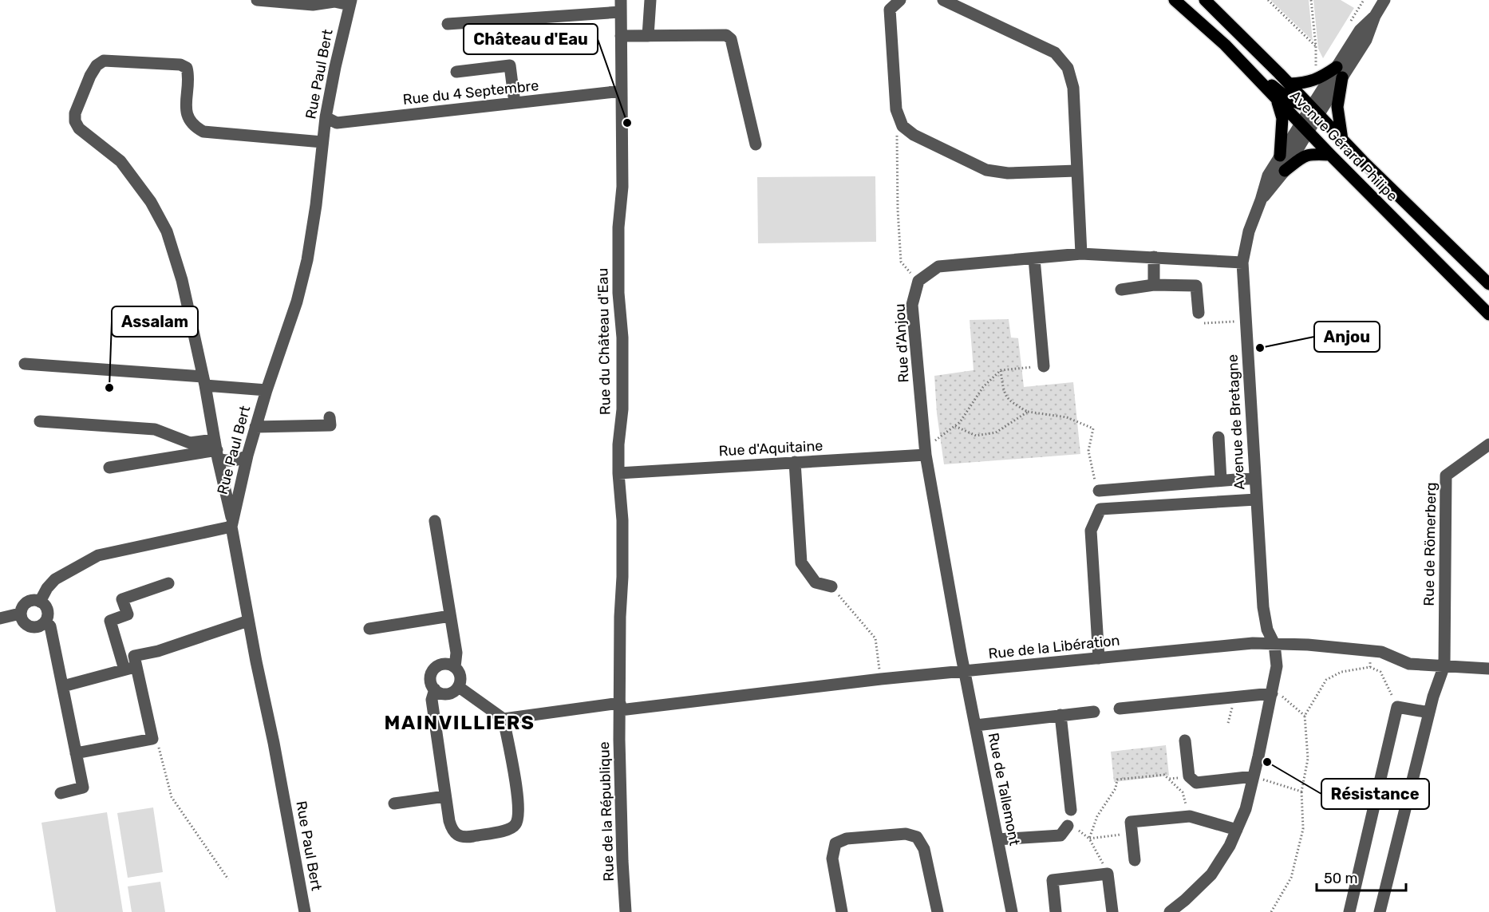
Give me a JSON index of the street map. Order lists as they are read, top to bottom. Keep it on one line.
{"streets":{"main road":["Avenue Gérard Philipe"],"street":["Rue Paul Bert","Rue du 4 Septembre","Rue du Château d'Eau","Rue d'Anjou","Avenue de Bretagne","Rue d'Aquitaine","Rue de Römerberg","Rue de la Libération","Rue de Tallemont","Rue de la République"]},"crossings":[["Rue Paul Bert","Rue du 4 Septembre"],["Rue du 4 Septembre","Rue du Château d'Eau"],["Avenue Gérard Philipe","Avenue de Bretagne"],["Rue du Château d'Eau","Rue d'Aquitaine"],["Rue du Château d'Eau","Rue de la Libération"],["Rue du Château d'Eau","Rue de la République"],["Rue d'Anjou","Rue d'Aquitaine"],["Rue d'Anjou","Rue de la Libération"],["Rue d'Anjou","Rue de Tallemont"],["Avenue de Bretagne","Rue de la Libération"],["Rue de Römerberg","Rue de la Libération"],["Rue de la Libération","Rue de Tallemont"],["Rue de la Libération","Rue de la République"]],"districts":["MAINVILLIERS"],"places":["Château d'Eau","Anjou","Assalam","Résistance"],"scale_bar":"50 m"}
